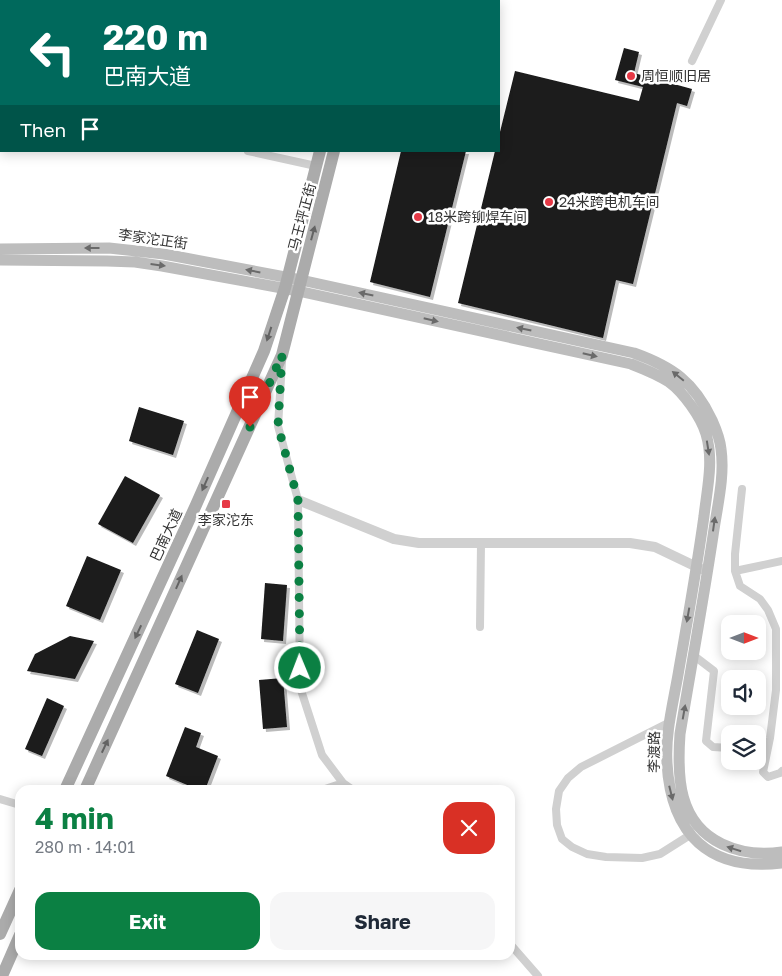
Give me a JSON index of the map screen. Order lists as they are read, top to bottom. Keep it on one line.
{"streets":{"main road":["马王坪正街","李家沱正街","巴南大道","李渡路"]},"crossings":[["马王坪正街","李家沱正街"],["马王坪正街","巴南大道"],["马王坪正街","李渡路"],["李家沱正街","巴南大道"],["李家沱正街","李渡路"]],"places":{"other":["周恒顺旧居","24米跨电机车间","18米跨铆焊车间"],"transit":["李家沱东"]},"north":"right","page":{"turn":["220 m","巴南大道"],"then":"Then","heading":["4 min","280 m · 14:01"],"buttons":["Exit","Share"]}}
